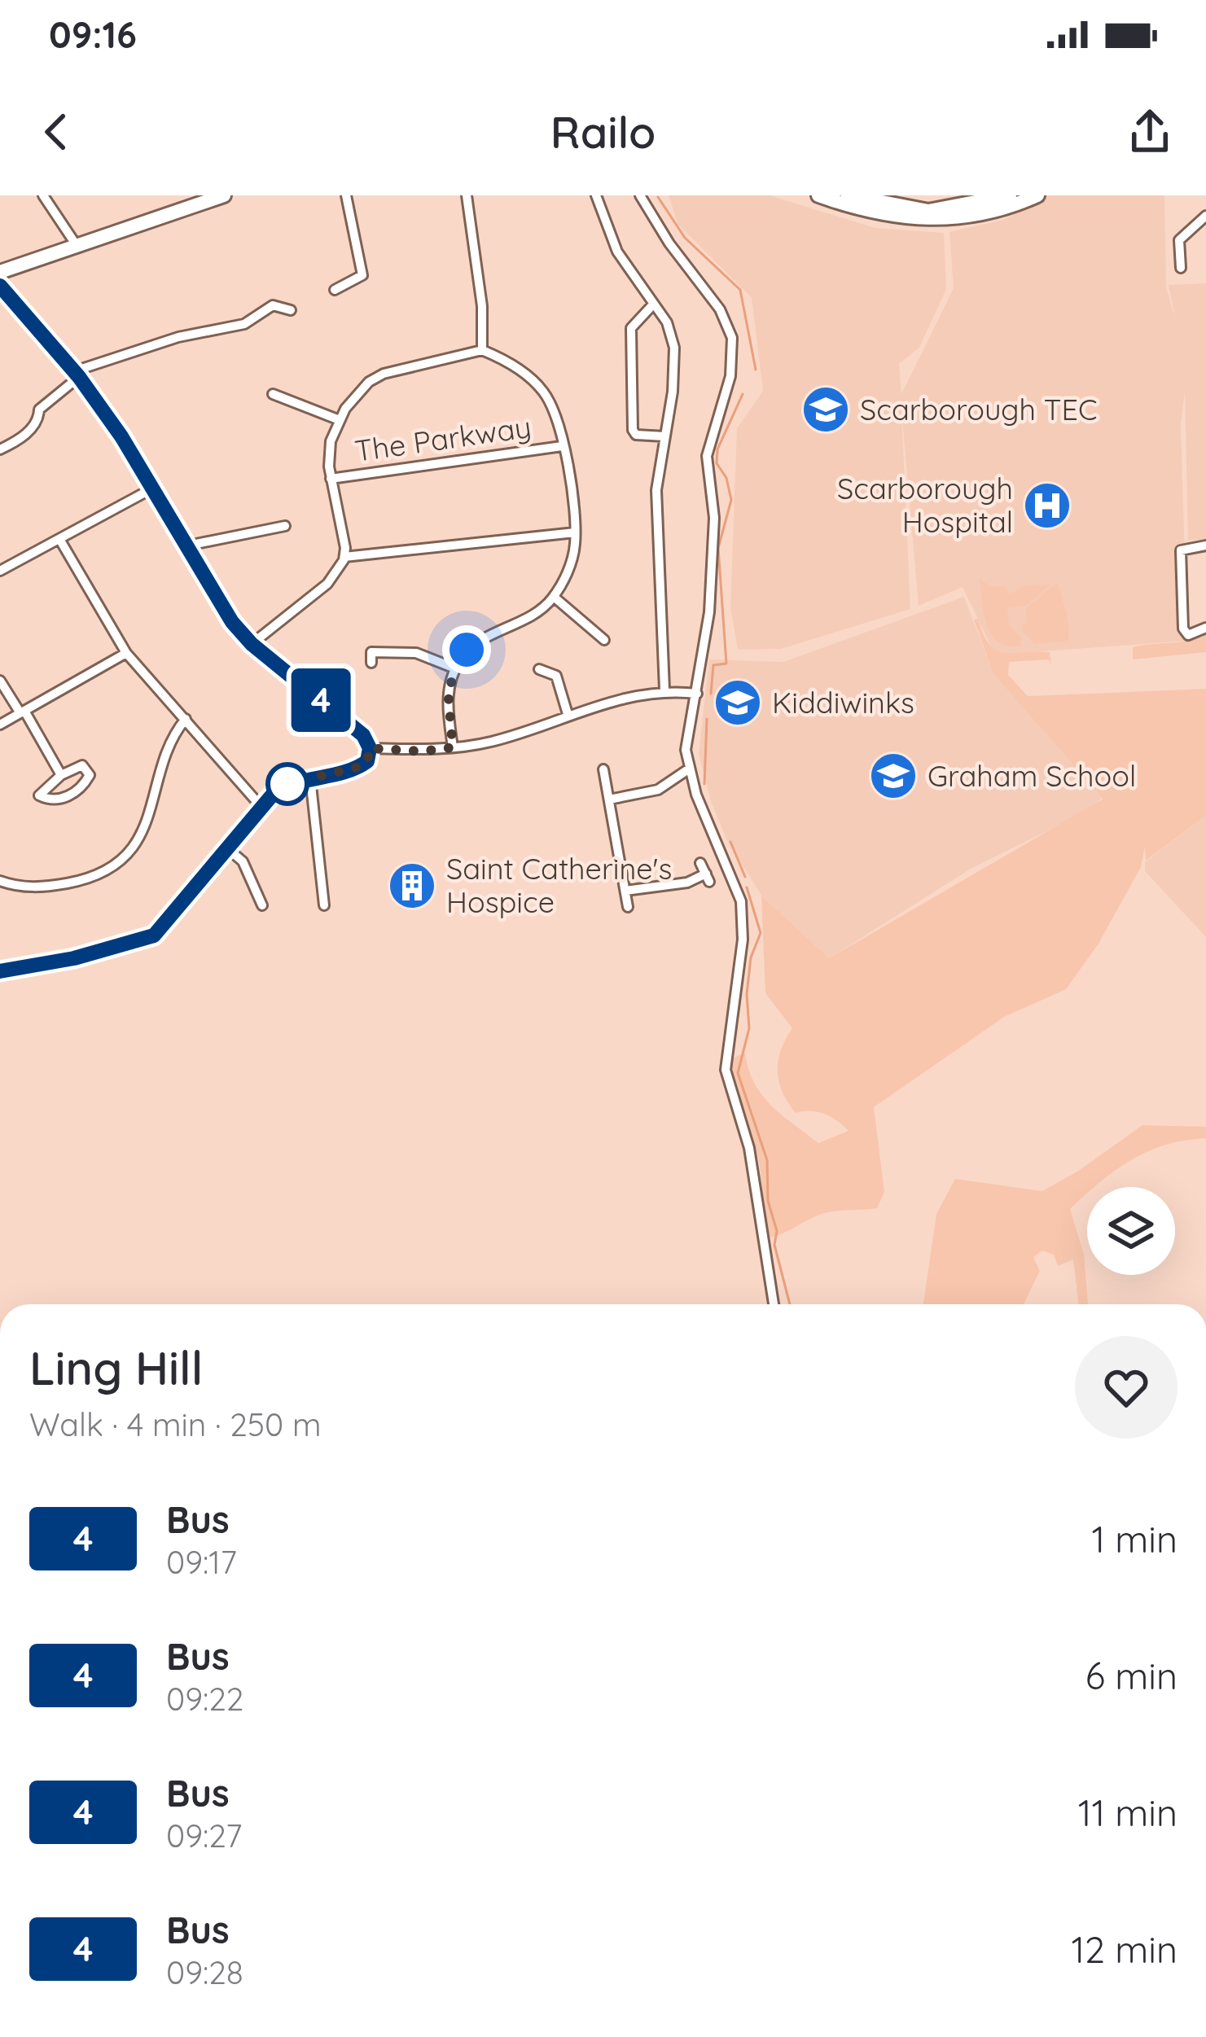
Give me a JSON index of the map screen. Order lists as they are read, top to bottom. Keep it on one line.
{"streets":{"street":["The Parkway"]},"places":{"school or university":["Scarborough TEC","Kiddiwinks","Graham School"],"hospital":["Scarborough Hospital"],"building":["Saint Catherine's Hospice"]},"lines":["bus line 4"],"page":{"status":"09:16","header":"Railo","on_map":"4","heading":["Ling Hill","Walk · 4 min · 250 m"],"list":[{"mark":"4","name":"Bus","note":"09:17","value":"1 min"},{"mark":"4","name":"Bus","note":"09:22","value":"6 min"},{"mark":"4","name":"Bus","note":"09:27","value":"11 min"},{"mark":"4","name":"Bus","note":"09:28","value":"12 min"}]}}
